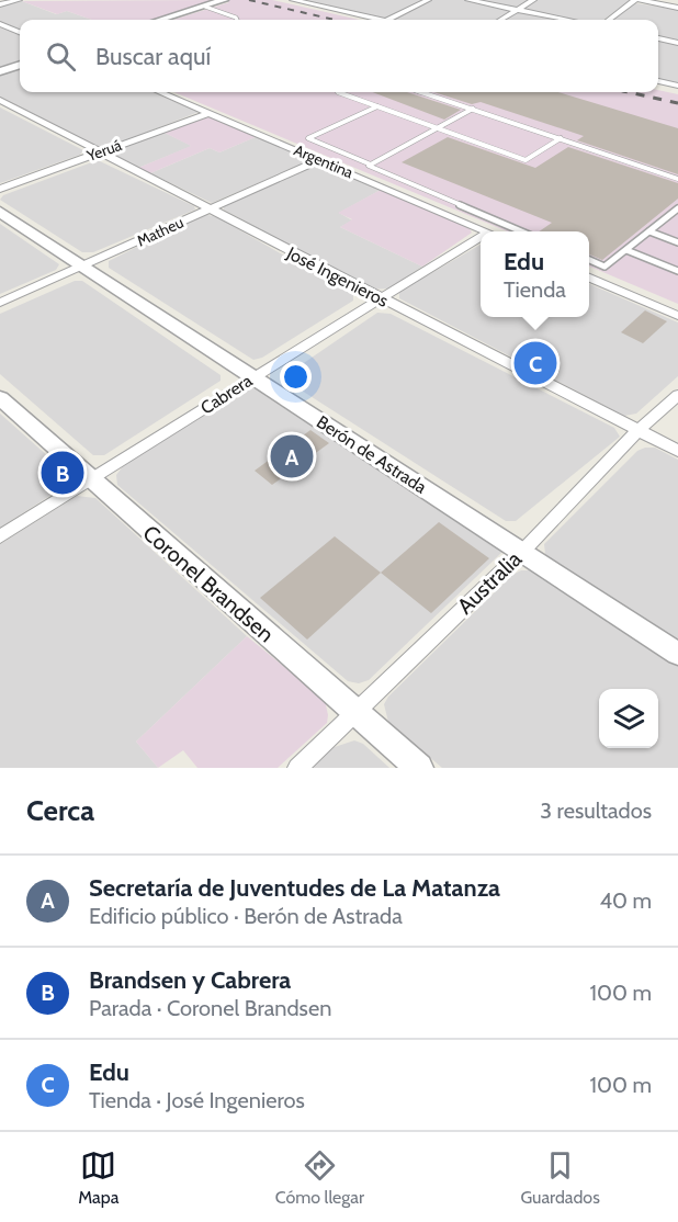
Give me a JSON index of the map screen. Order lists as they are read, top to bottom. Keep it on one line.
{"streets":{"street":["Yeruá","Argentina","Matheu","José Ingenieros","Cabrera","Berón de Astrada","Australia","Coronel Brandsen"]},"crossings":[["Yeruá","Argentina"],["Yeruá","José Ingenieros"],["Argentina","Matheu"],["Matheu","José Ingenieros"],["Matheu","Berón de Astrada"],["José Ingenieros","Cabrera"],["José Ingenieros","Australia"],["Cabrera","Berón de Astrada"],["Cabrera","Coronel Brandsen"],["Berón de Astrada","Australia"],["Australia","Coronel Brandsen"]],"page":{"search":"Buscar aquí","popup":["Edu","Tienda"],"pins":["C","A","B"],"heading":["Cerca","3 resultados"],"list":[{"mark":"A","name":"Secretaría de Juventudes de La Matanza","note":"Edificio público · Berón de Astrada","value":"40 m"},{"mark":"B","name":"Brandsen y Cabrera","note":"Parada · Coronel Brandsen","value":"100 m"},{"mark":"C","name":"Edu","note":"Tienda · José Ingenieros","value":"100 m"}],"nav":["Mapa","Cómo llegar","Guardados"]}}
